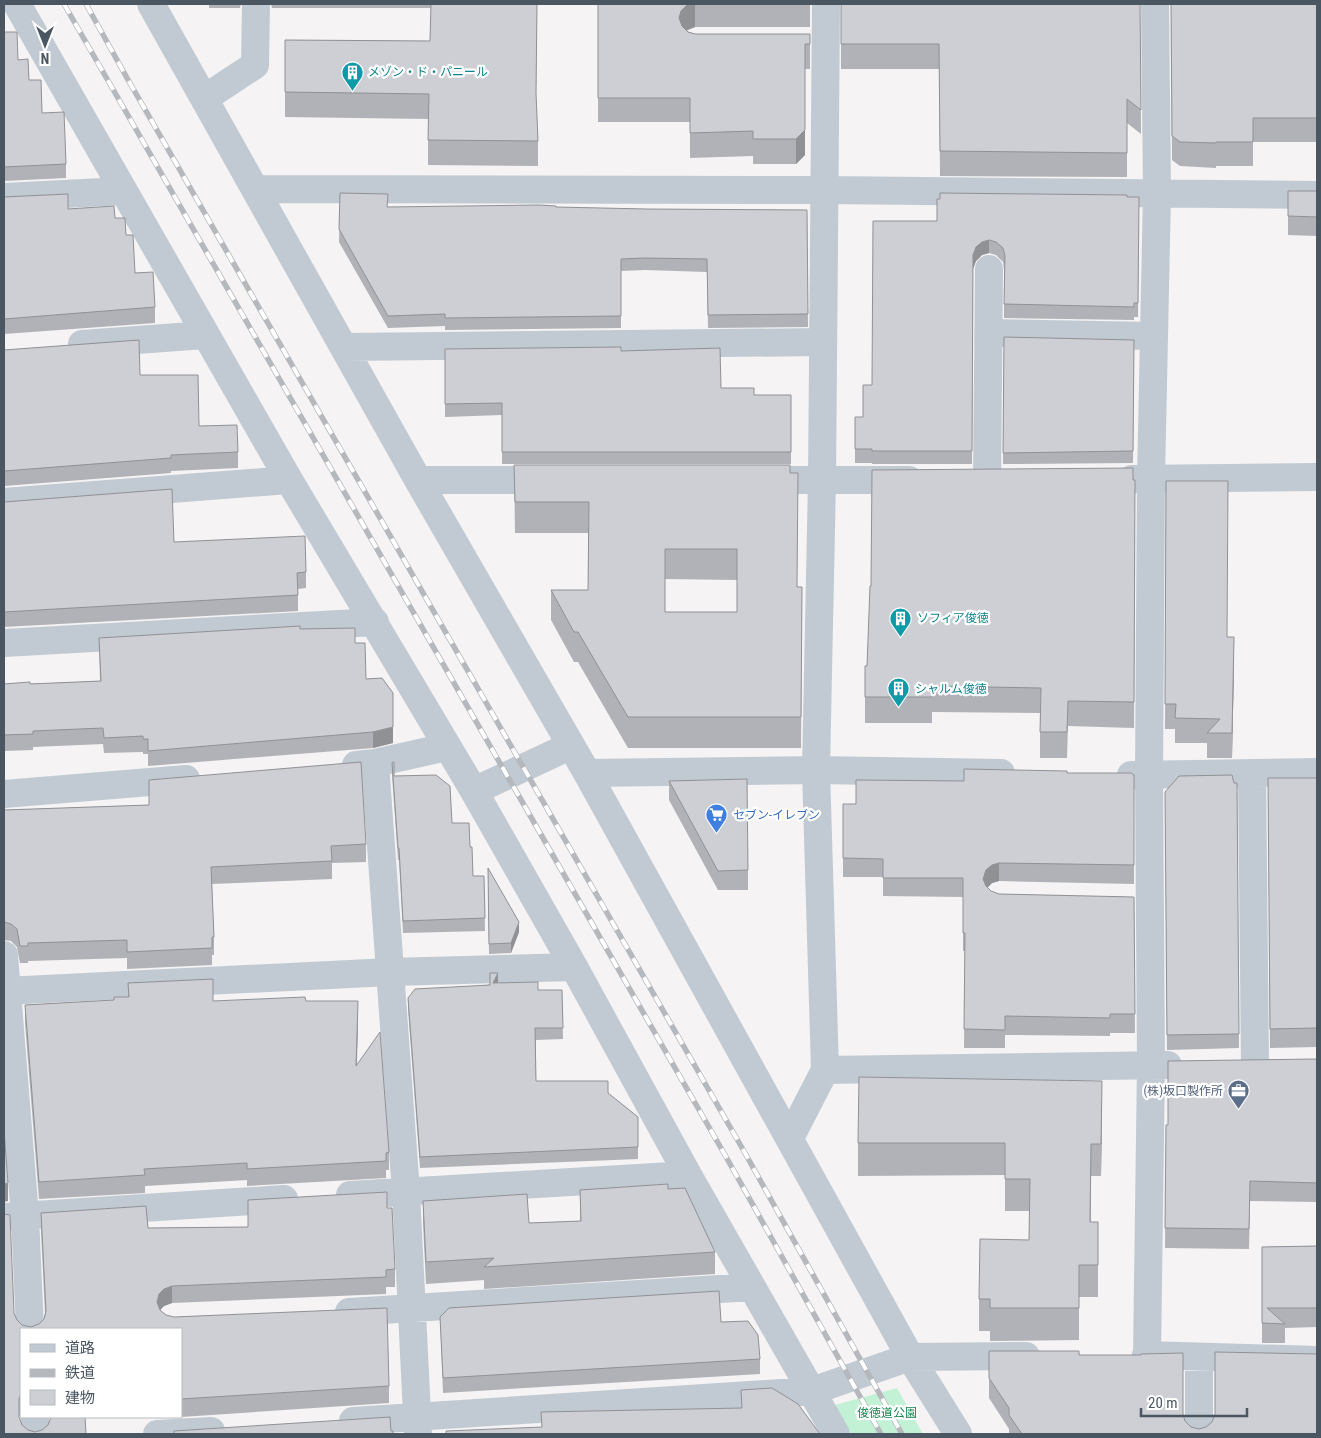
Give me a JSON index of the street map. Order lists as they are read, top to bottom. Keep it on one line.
{"parks":["俊徳道公園"],"places":{"building":["メゾン・ド・パニール","ソフィア俊徳","シャルム俊徳"],"supermarket":["セブン-イレブン"],"office":["(株)坂口製作所"]},"legend":["道路","鉄道","建物"],"scale_bar":"20 m","north":"bottom"}
